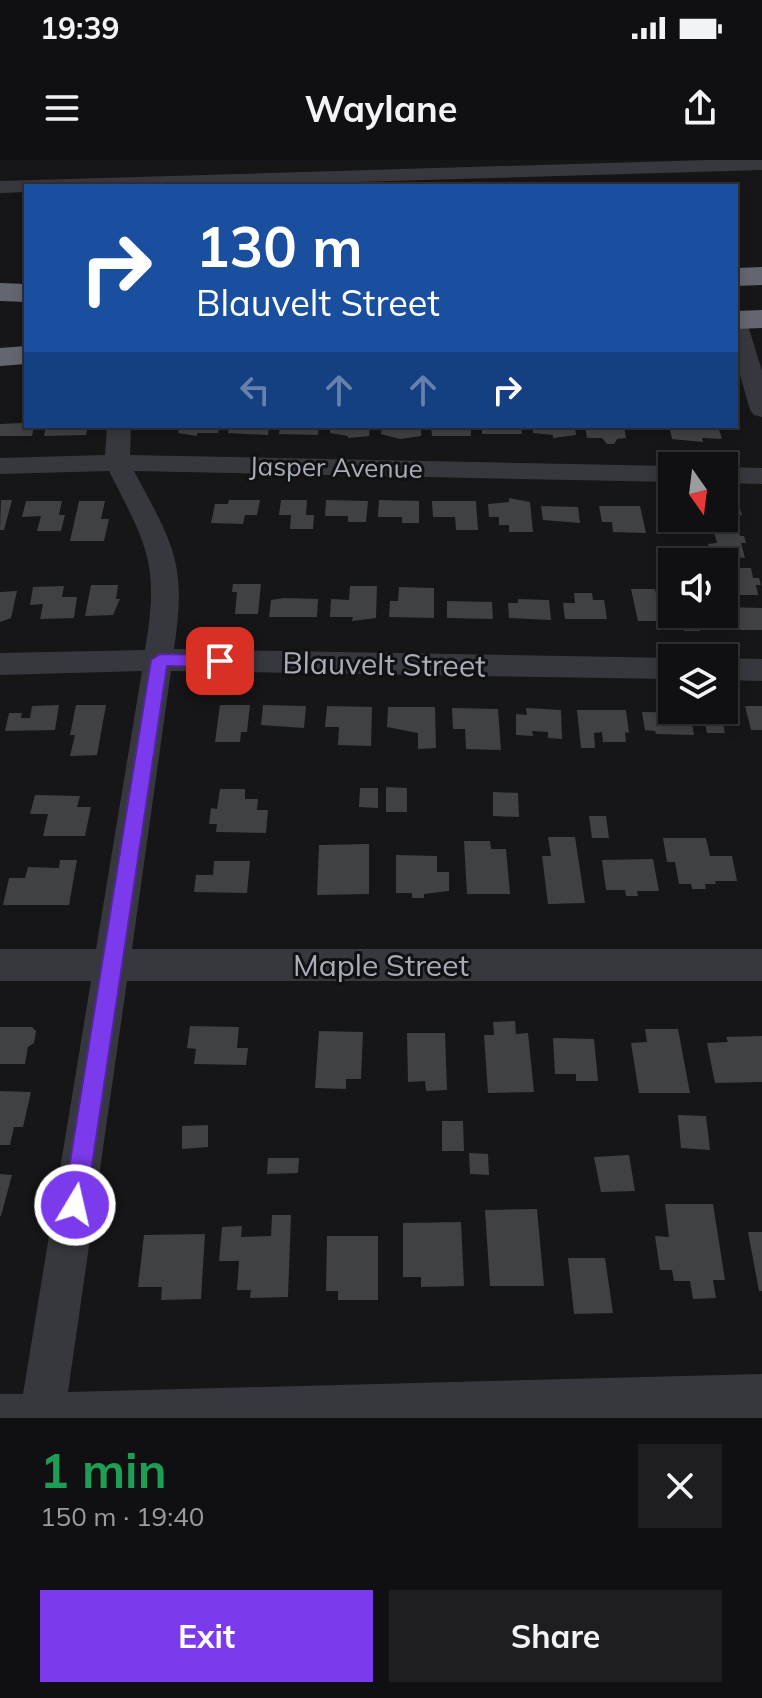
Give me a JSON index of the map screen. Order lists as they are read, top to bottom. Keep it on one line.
{"streets":{"street":["Jasper Avenue","Blauvelt Street","Maple Street"]},"north":"bottom","page":{"status":"19:39","header":"Waylane","turn":["130 m","Blauvelt Street"],"heading":["1 min","150 m · 19:40"],"buttons":["Exit","Share"]}}
